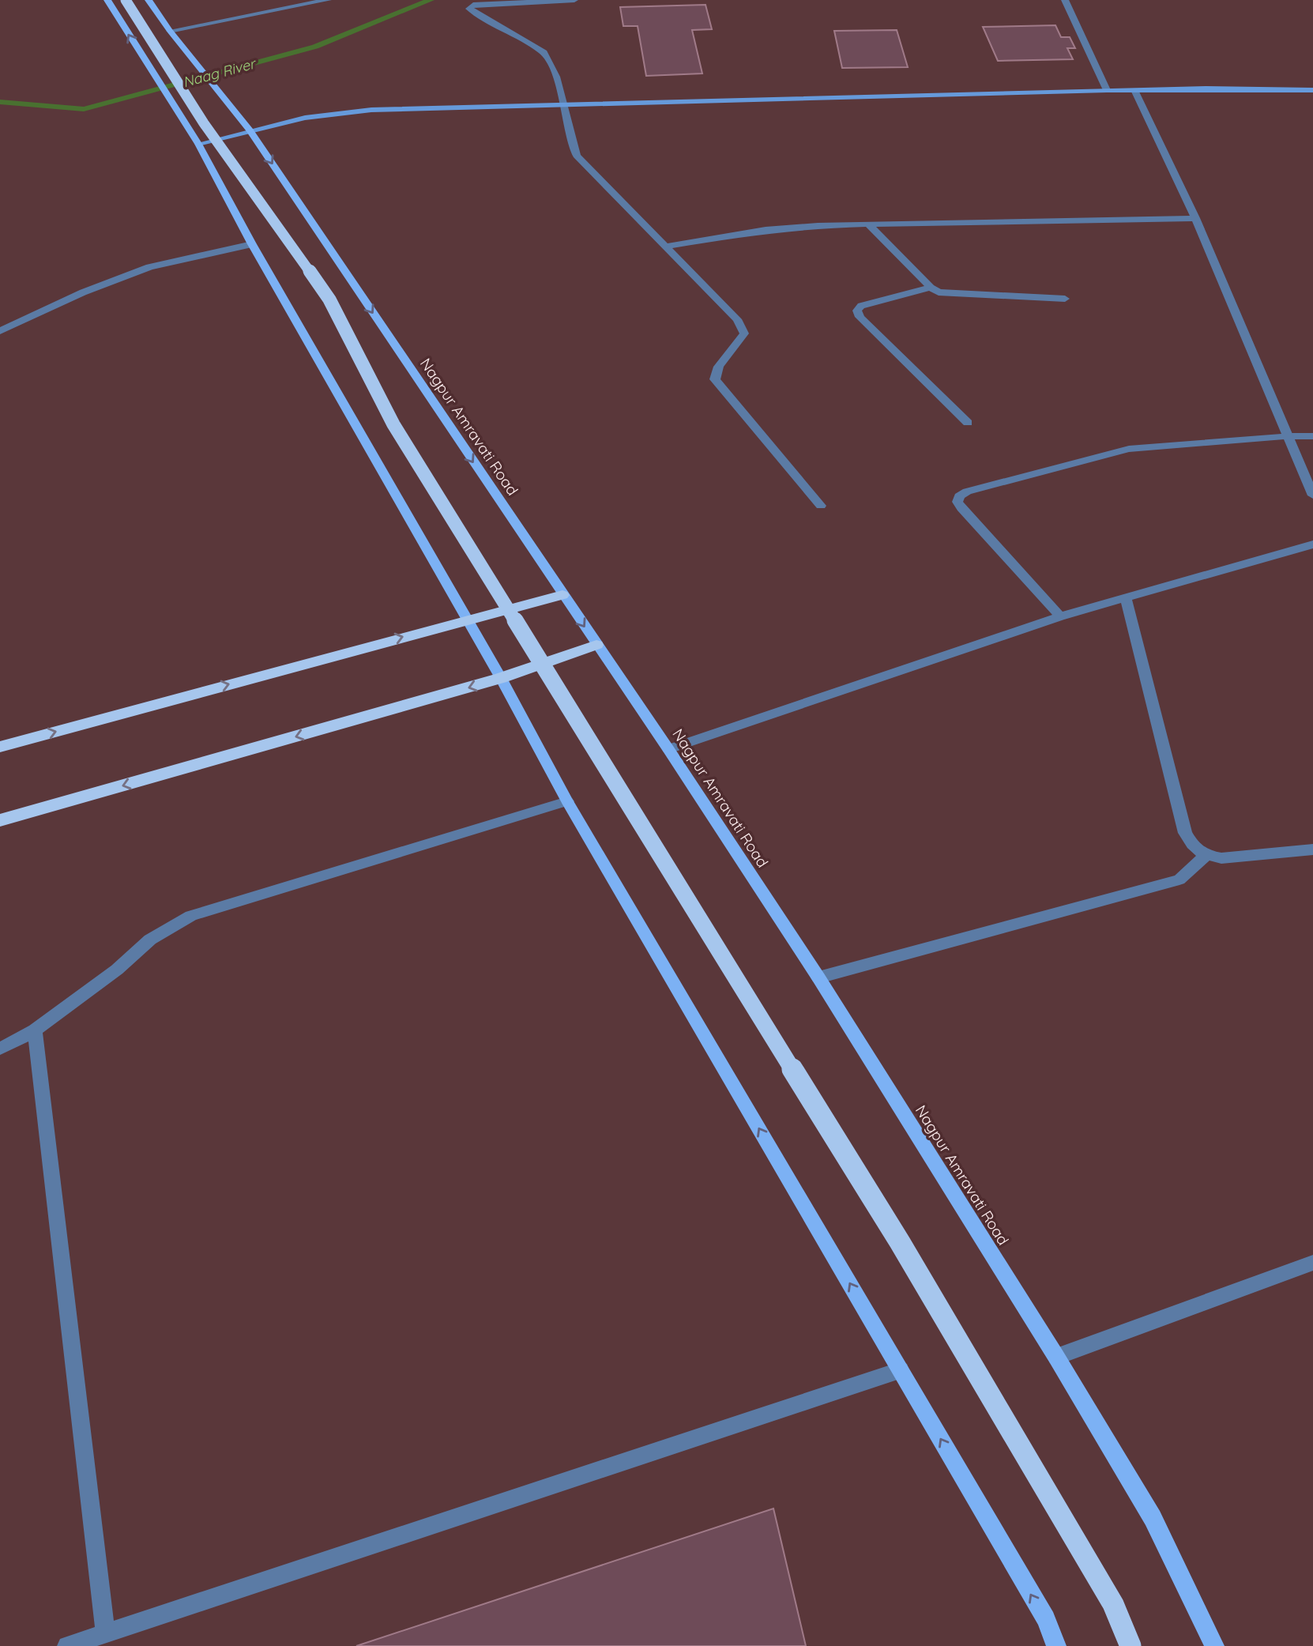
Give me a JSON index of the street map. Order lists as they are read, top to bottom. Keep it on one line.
{"streets":{"main road":["Nagpur Amravati Road"]},"water":["Naag River"]}
